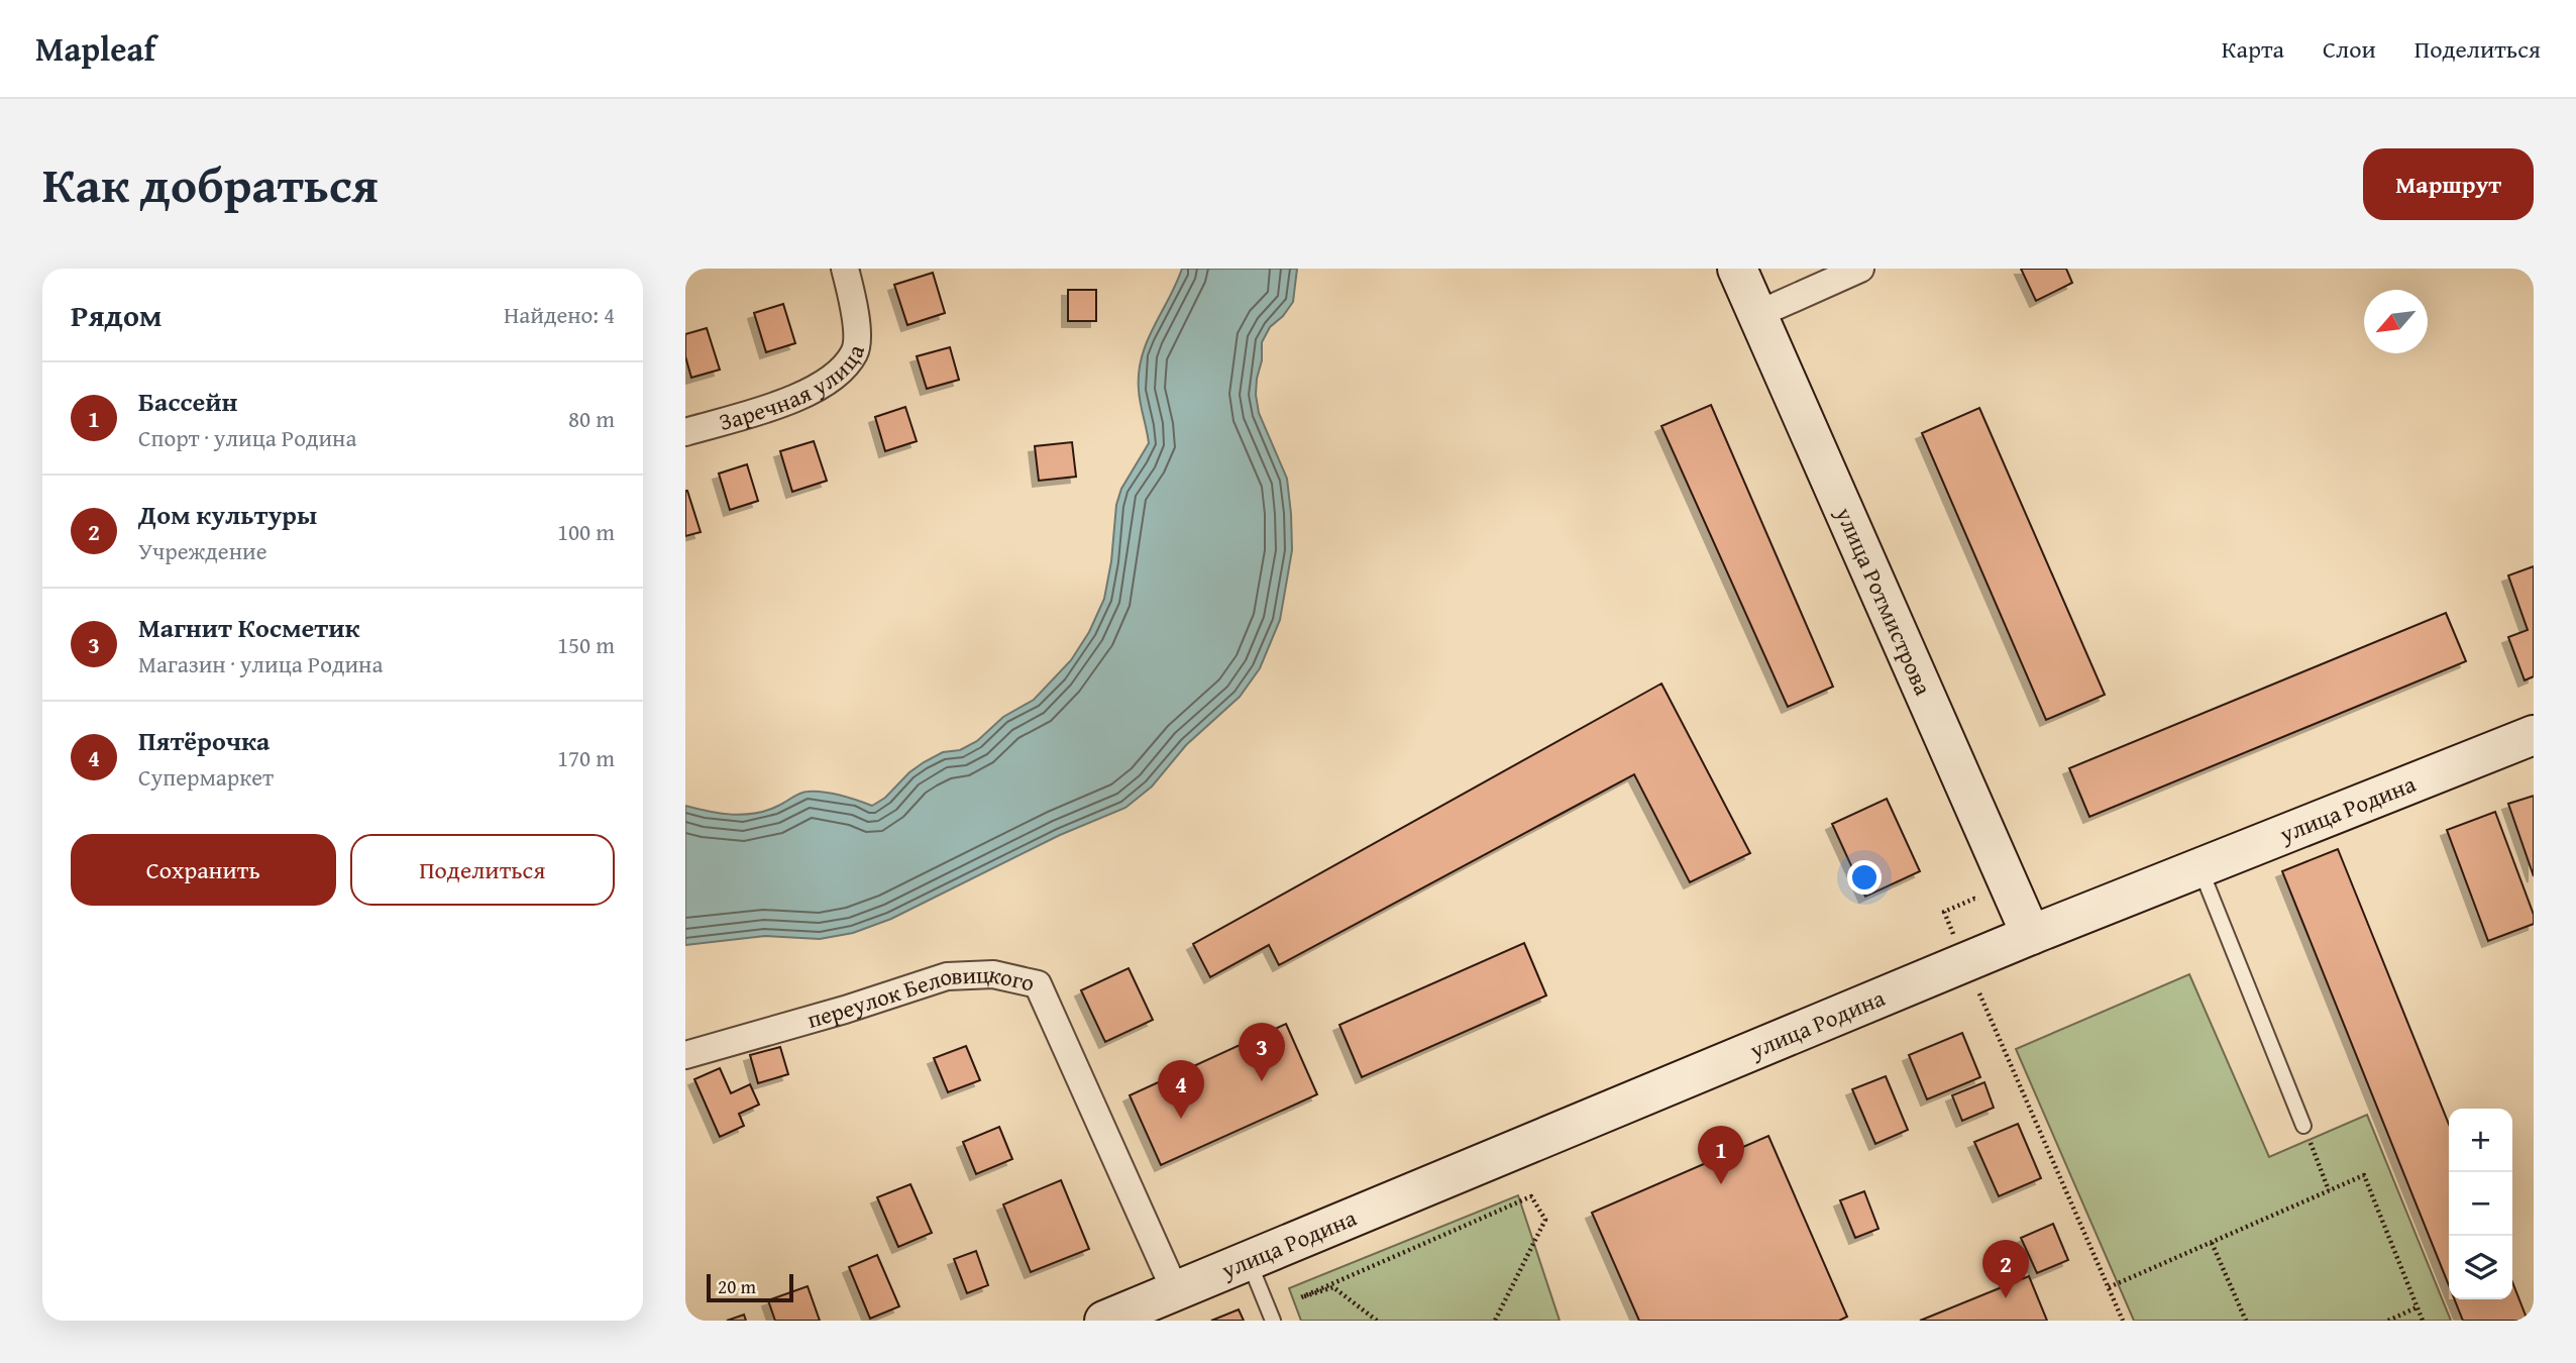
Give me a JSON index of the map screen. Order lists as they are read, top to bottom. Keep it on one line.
{"streets":{"street":["Заречная улица","улица Ротмистрова","улица Родина","переулок Беловицкого"]},"crossings":[["улица Ротмистрова","улица Родина"],["улица Родина","переулок Беловицкого"]],"scale_bar":"20 m","north":"bottom left","page":{"header":"Mapleaf","nav":["Карта","Слои","Поделиться"],"title":"Как добраться","buttons":["Маршрут",["Сохранить","Поделиться"]],"heading":["Рядом","Найдено: 4"],"list":[{"mark":"1","name":"Бассейн","note":"Спорт · улица Родина","value":"80 m"},{"mark":"2","name":"Дом культуры","note":"Учреждение","value":"100 m"},{"mark":"3","name":"Магнит Косметик","note":"Магазин · улица Родина","value":"150 m"},{"mark":"4","name":"Пятёрочка","note":"Супермаркет","value":"170 m"}],"pins":["3","4","1","2"],"map_buttons":["+","−"],"scale":"20 m"}}
